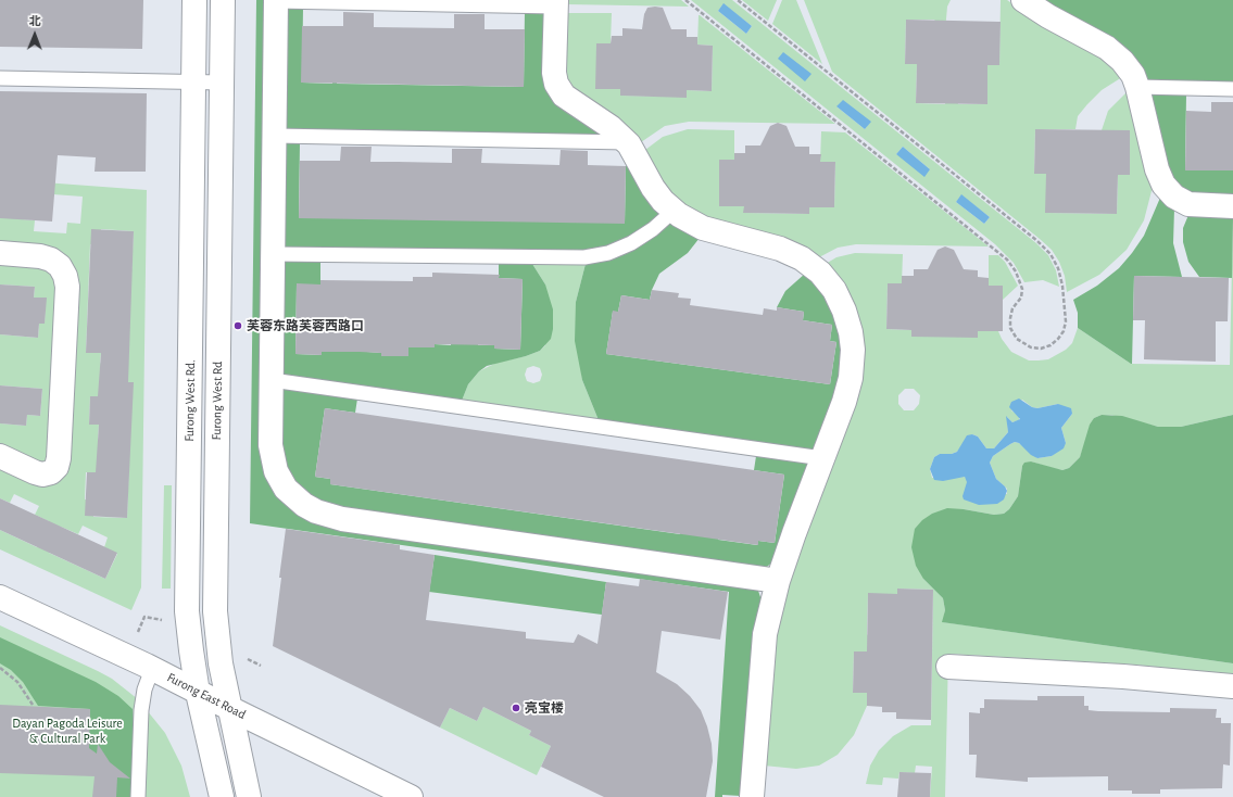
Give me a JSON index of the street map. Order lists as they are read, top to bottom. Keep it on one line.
{"streets":{"street":["Furong West Rd.","Furong West Rd","Furong East Road"]},"crossings":[["Furong West Rd.","Furong East Road"],["Furong West Rd","Furong East Road"]],"parks":["Dayan Pagoda Leisure & Cultural Park"],"places":["芙蓉东路芙蓉西路口","亮宝楼"],"north":"top"}
